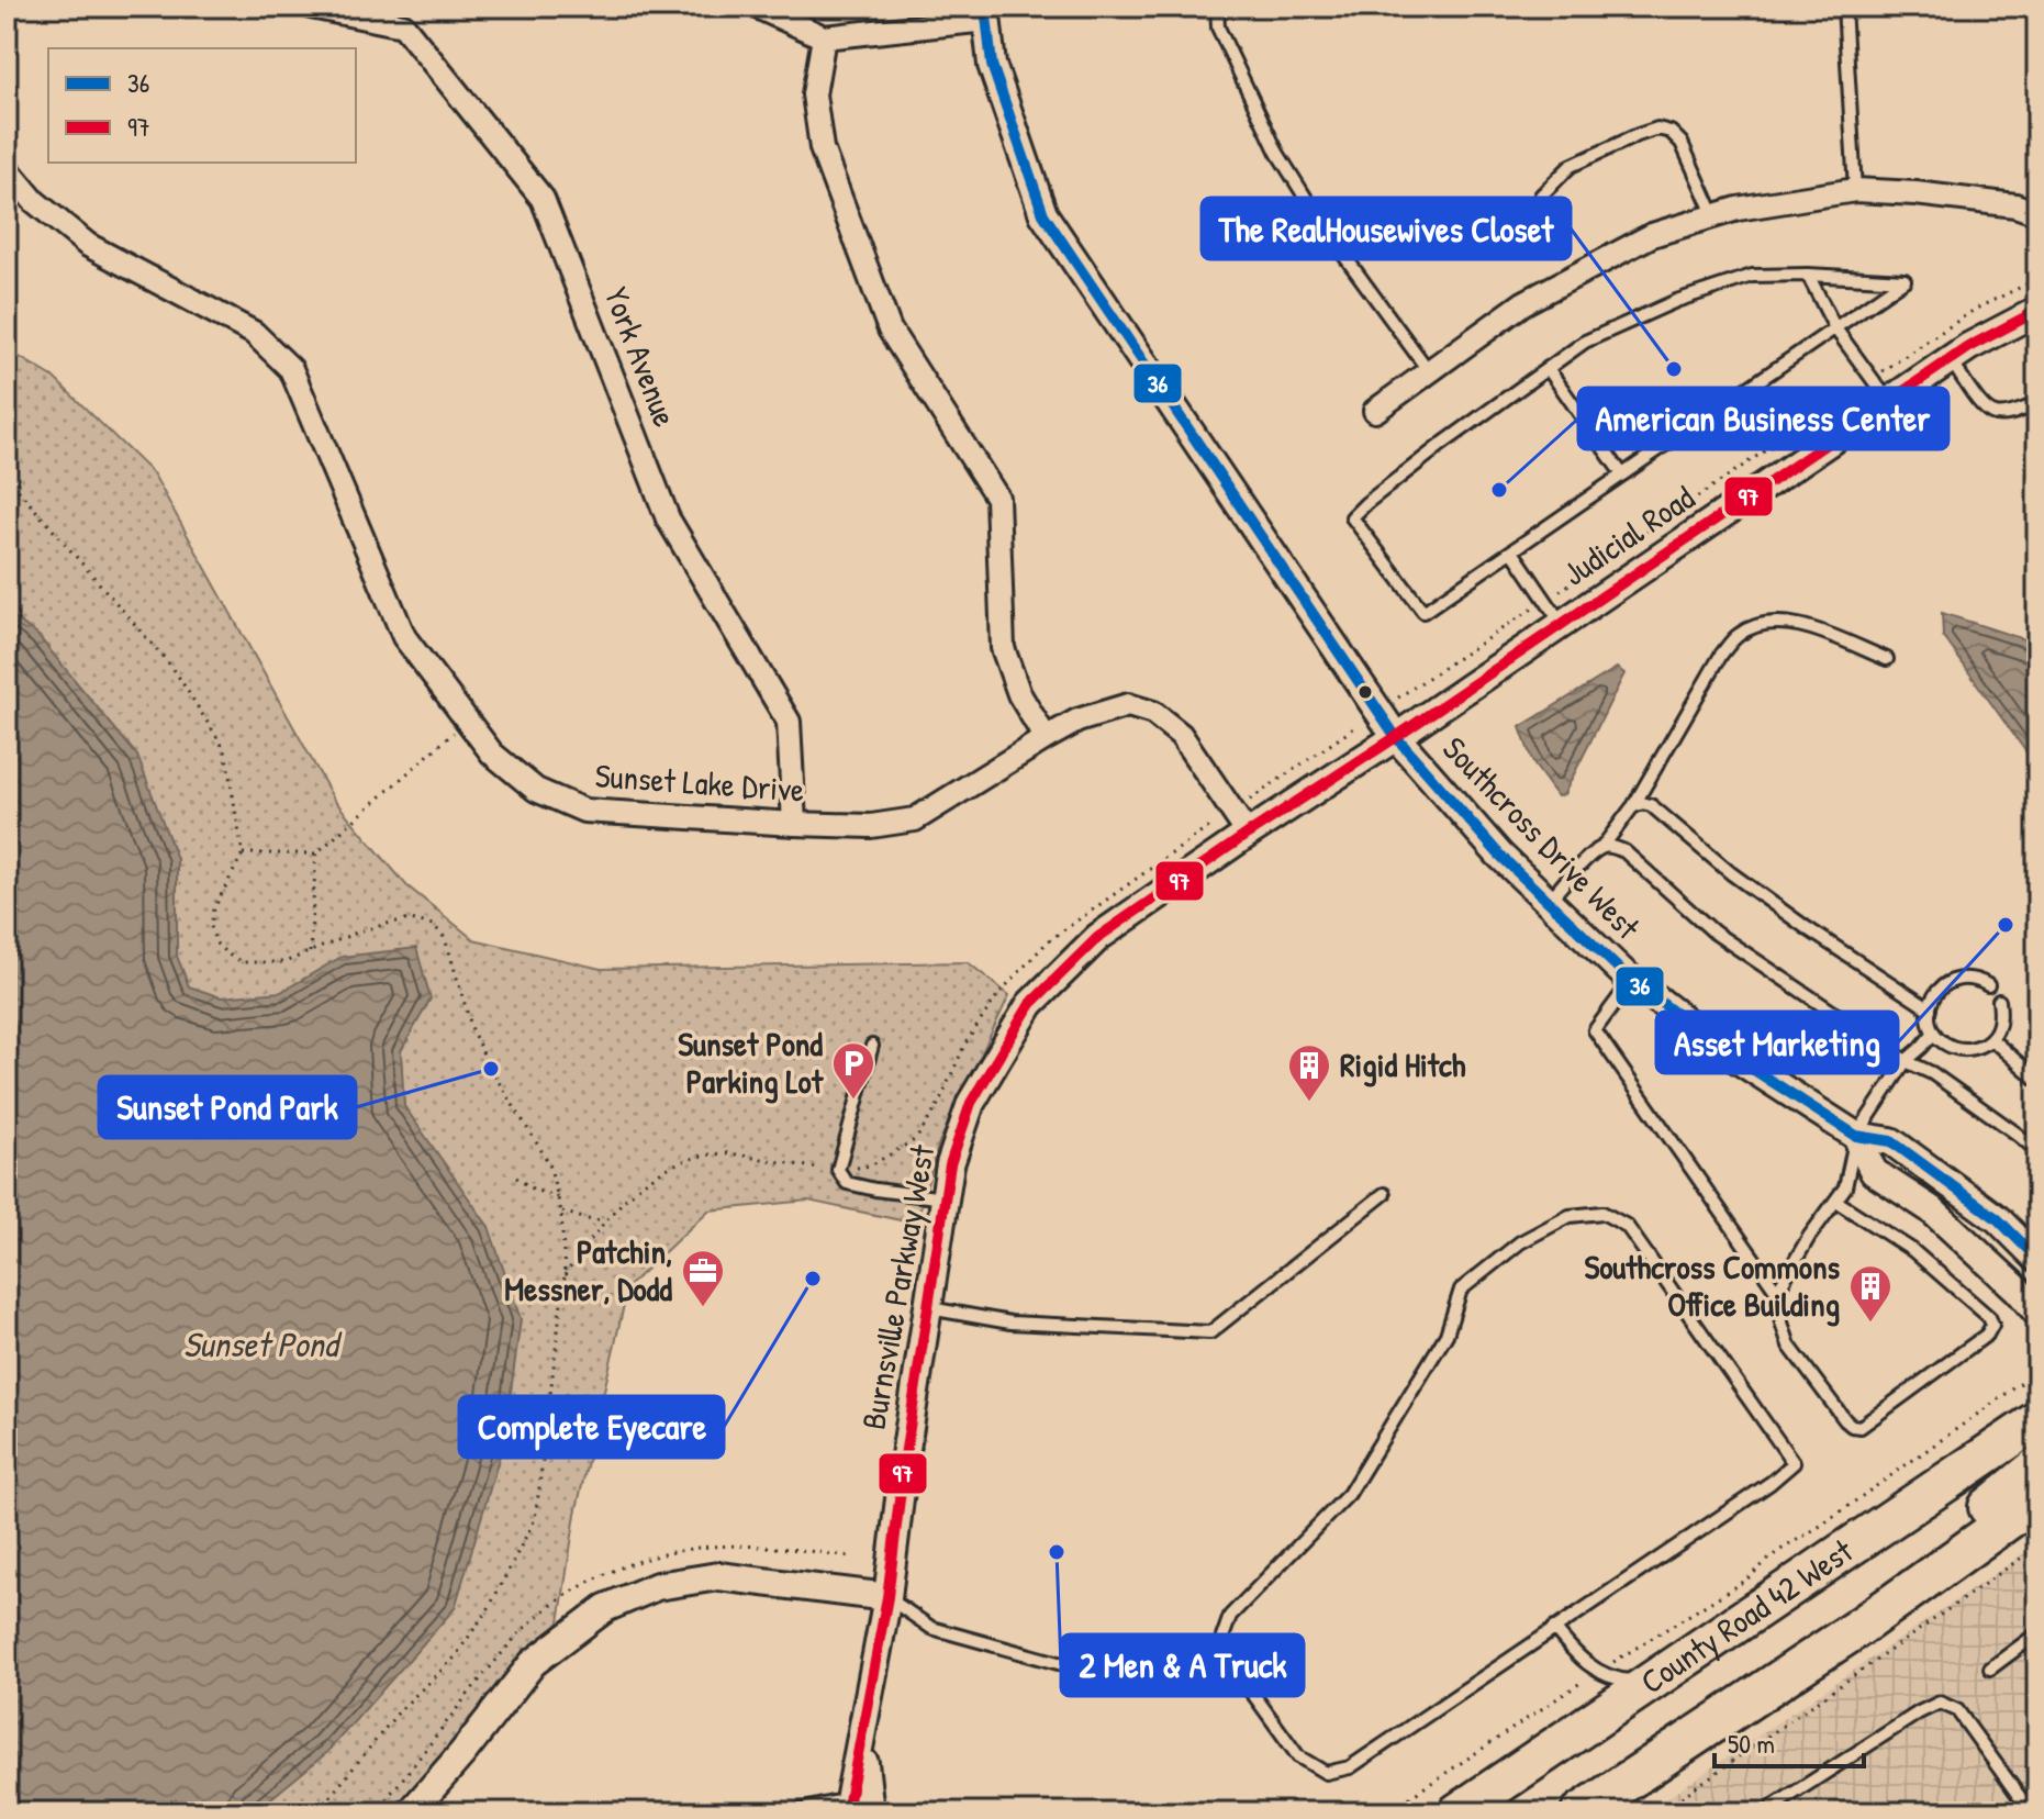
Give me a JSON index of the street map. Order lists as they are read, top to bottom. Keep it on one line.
{"streets":{"highway":["County Road 42 West"],"street":["York Avenue","Judicial Road","Sunset Lake Drive","Southcross Drive West","Burnsville Parkway West"]},"crossings":[["York Avenue","Sunset Lake Drive"],["Judicial Road","Southcross Drive West"],["Judicial Road","Burnsville Parkway West"],["Sunset Lake Drive","Burnsville Parkway West"],["Southcross Drive West","Burnsville Parkway West"]],"water":["Sunset Pond"],"places":{"other":["The RealHousewives Closet","American Business Center","Asset Marketing","Sunset Pond Park","Complete Eyecare","2 Men & A Truck"],"parking":["Sunset Pond Parking Lot"],"building":["Rigid Hitch","Southcross Commons Office Building"],"office":["Patchin, Messner, Dodd"]},"lines":["transit line 36","transit line 97"],"legend":["36","97"],"scale_bar":"50 m"}
